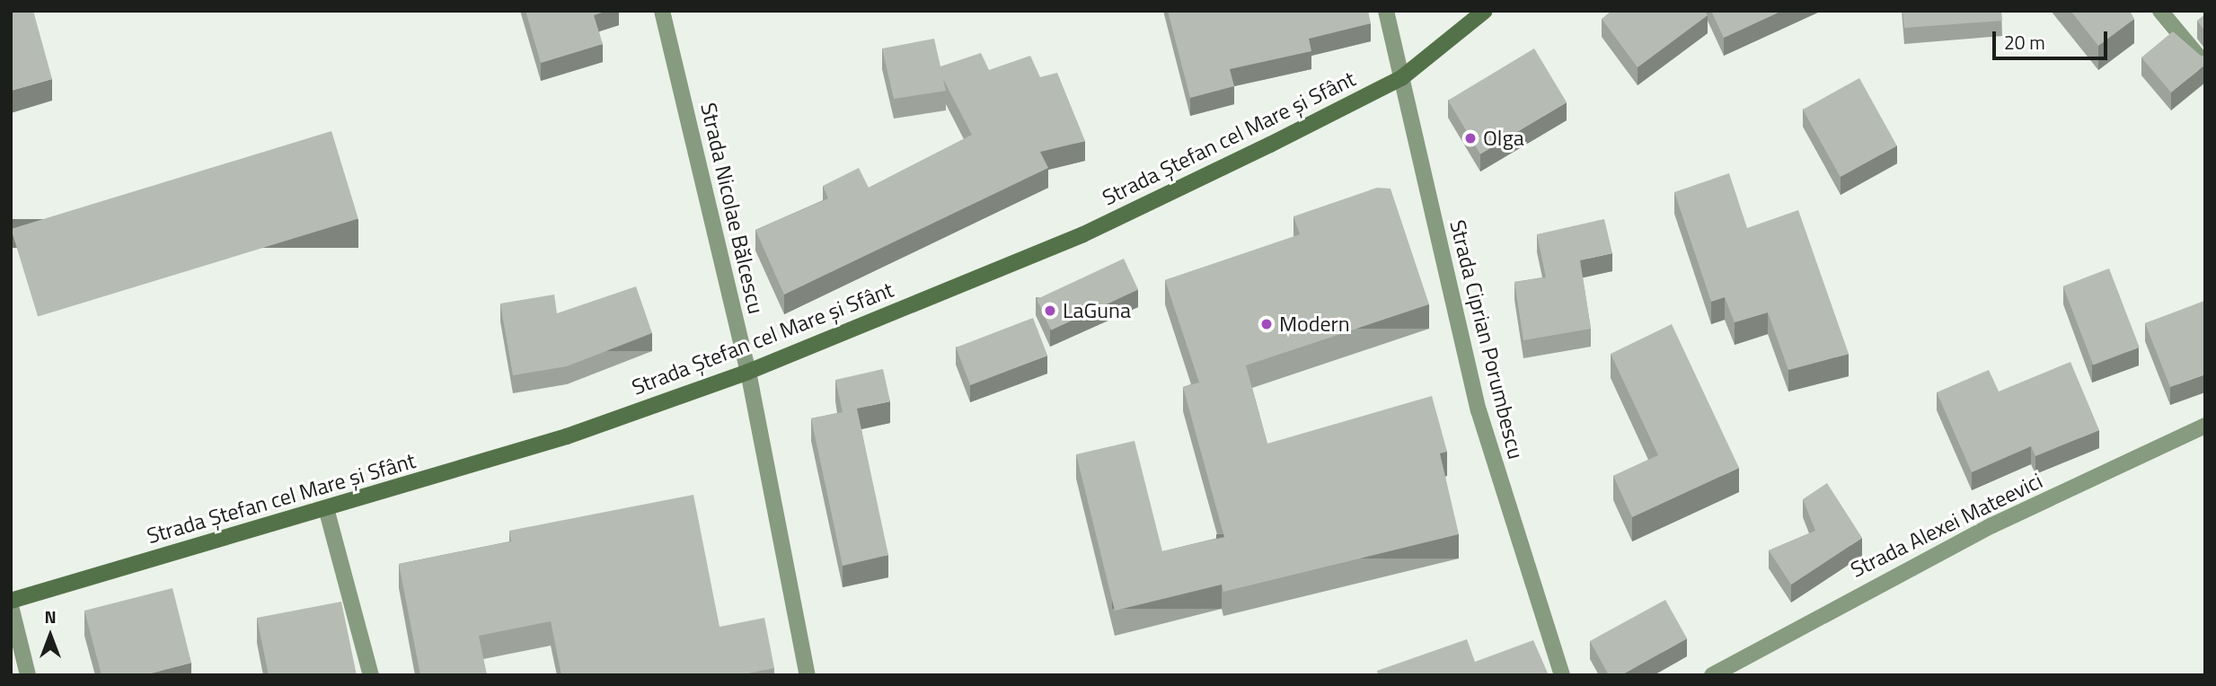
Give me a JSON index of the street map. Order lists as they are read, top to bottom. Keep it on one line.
{"streets":{"main road":["Strada Ștefan cel Mare și Sfânt"],"street":["Strada Nicolae Bălcescu","Strada Ciprian Porumbescu","Strada Alexei Mateevici"]},"crossings":[["Strada Ștefan cel Mare și Sfânt","Strada Nicolae Bălcescu"],["Strada Ștefan cel Mare și Sfânt","Strada Ciprian Porumbescu"]],"places":["Olga","LaGuna","Modern"],"scale_bar":"20 m","north":"top"}
